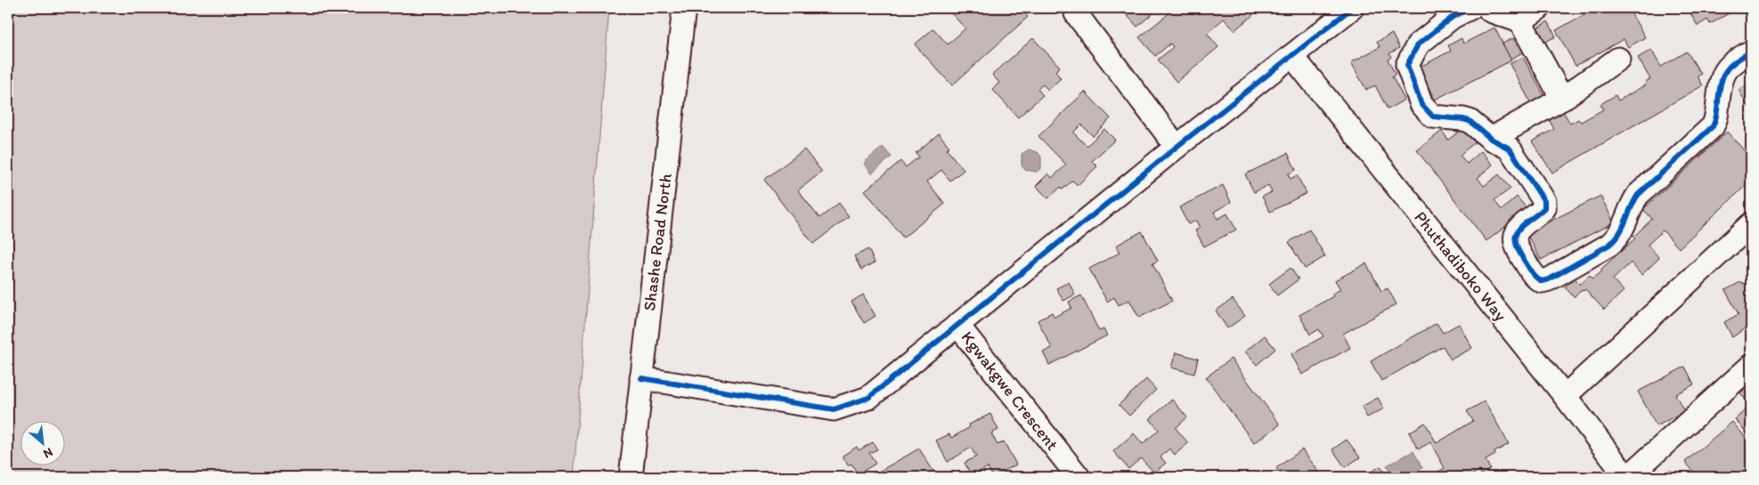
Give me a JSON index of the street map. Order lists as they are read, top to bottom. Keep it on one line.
{"streets":{"street":["Shashe Road North","Phuthadiboko Way","Kgwakgwe Crescent"]},"north":"bottom right"}
